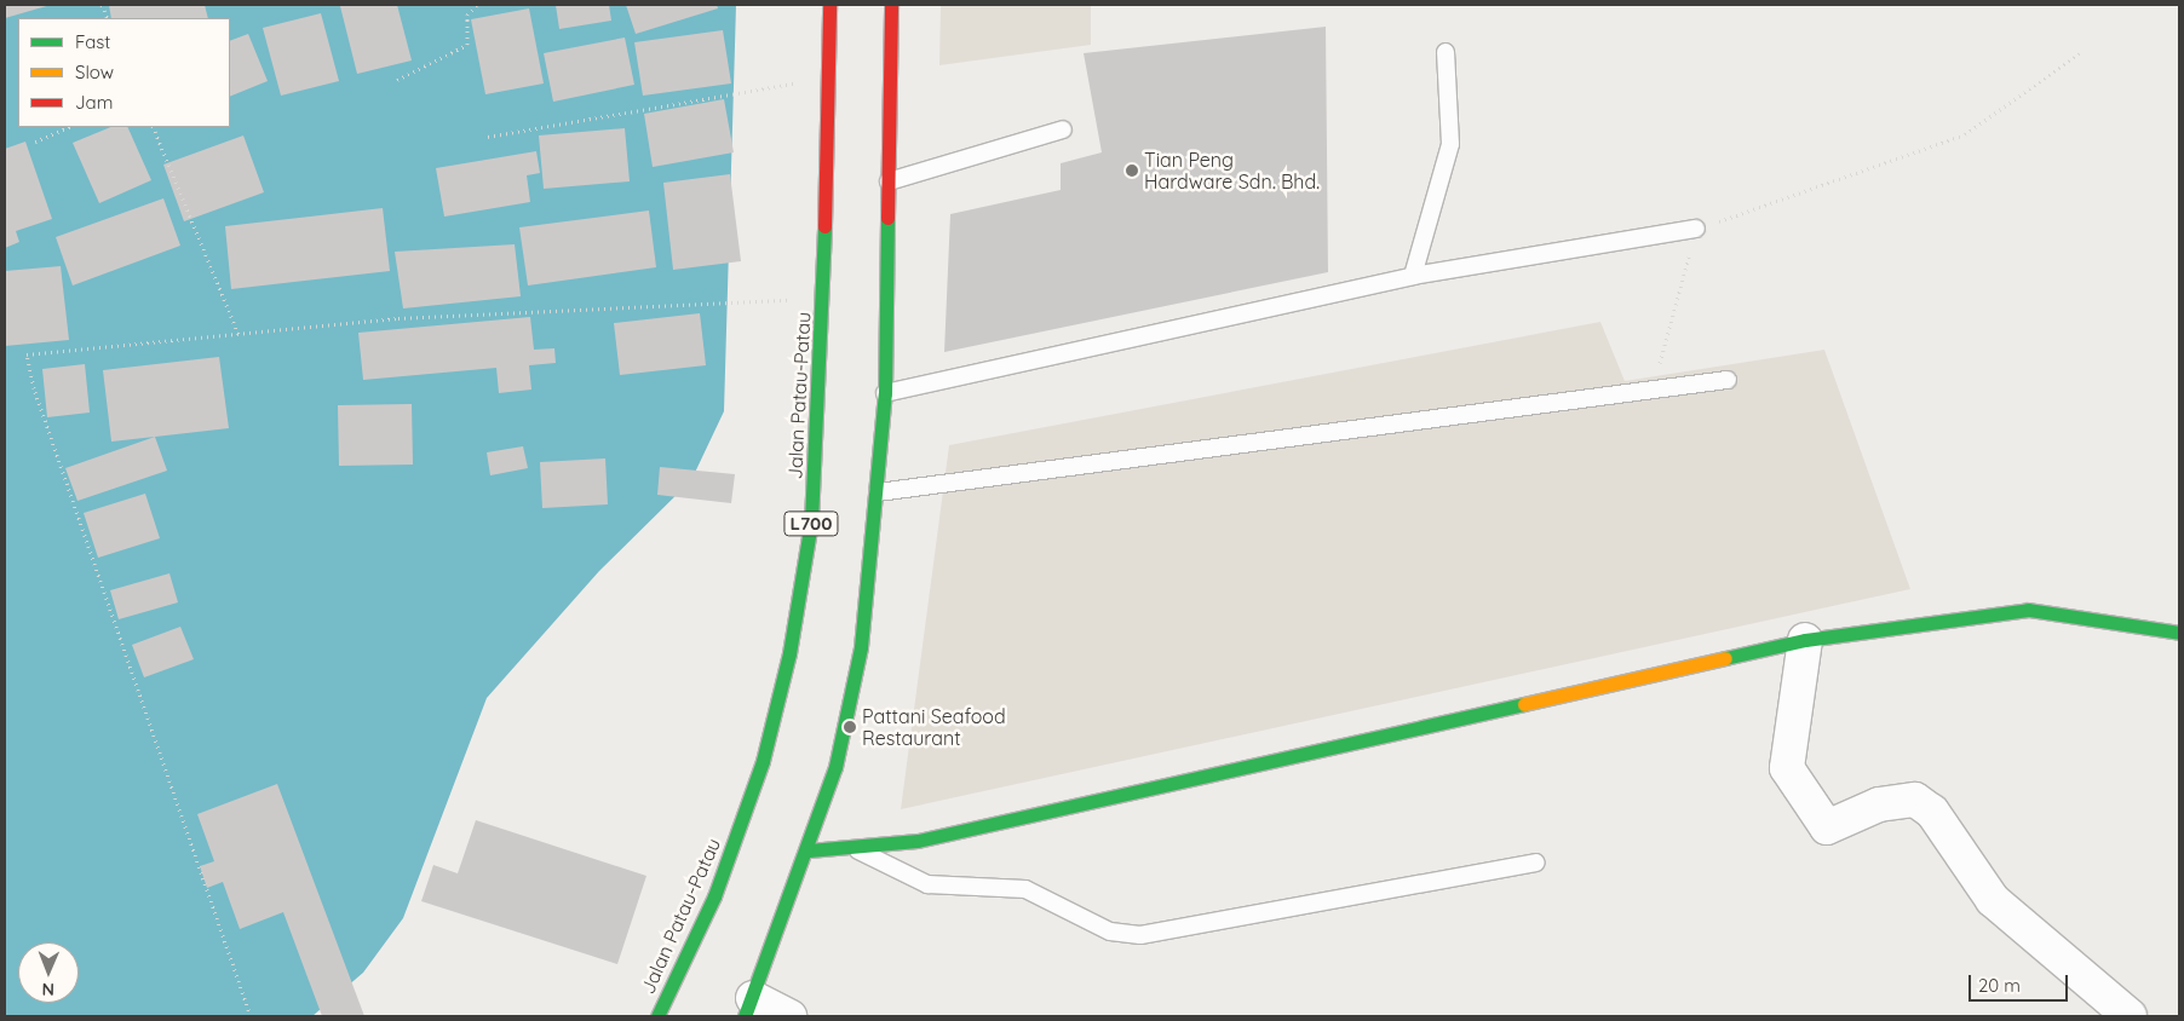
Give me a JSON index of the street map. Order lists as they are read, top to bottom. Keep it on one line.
{"streets":{"main road":["Jalan Patau-Patau","L700"]},"places":["Tian Peng Hardware Sdn. Bhd.","Pattani Seafood Restaurant"],"legend":["Fast","Slow","Jam"],"scale_bar":"20 m","north":"bottom"}
